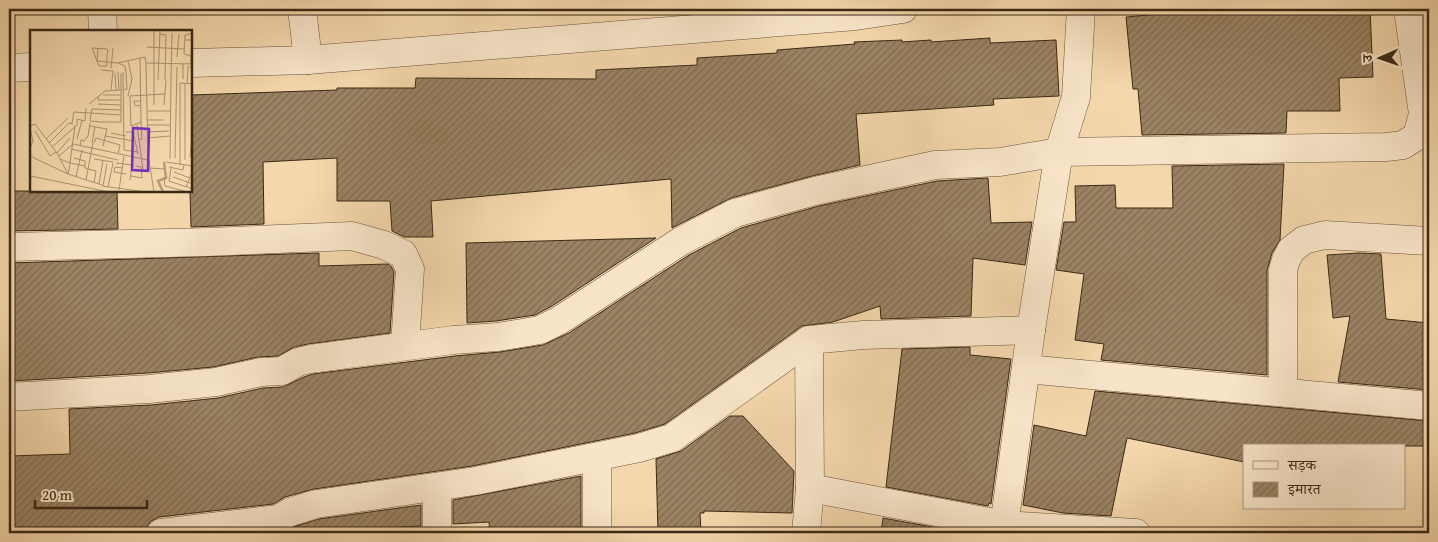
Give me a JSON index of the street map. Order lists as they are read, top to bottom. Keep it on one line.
{"legend":["सड़क","इमारत"],"scale_bar":"20 m","north":"left"}
